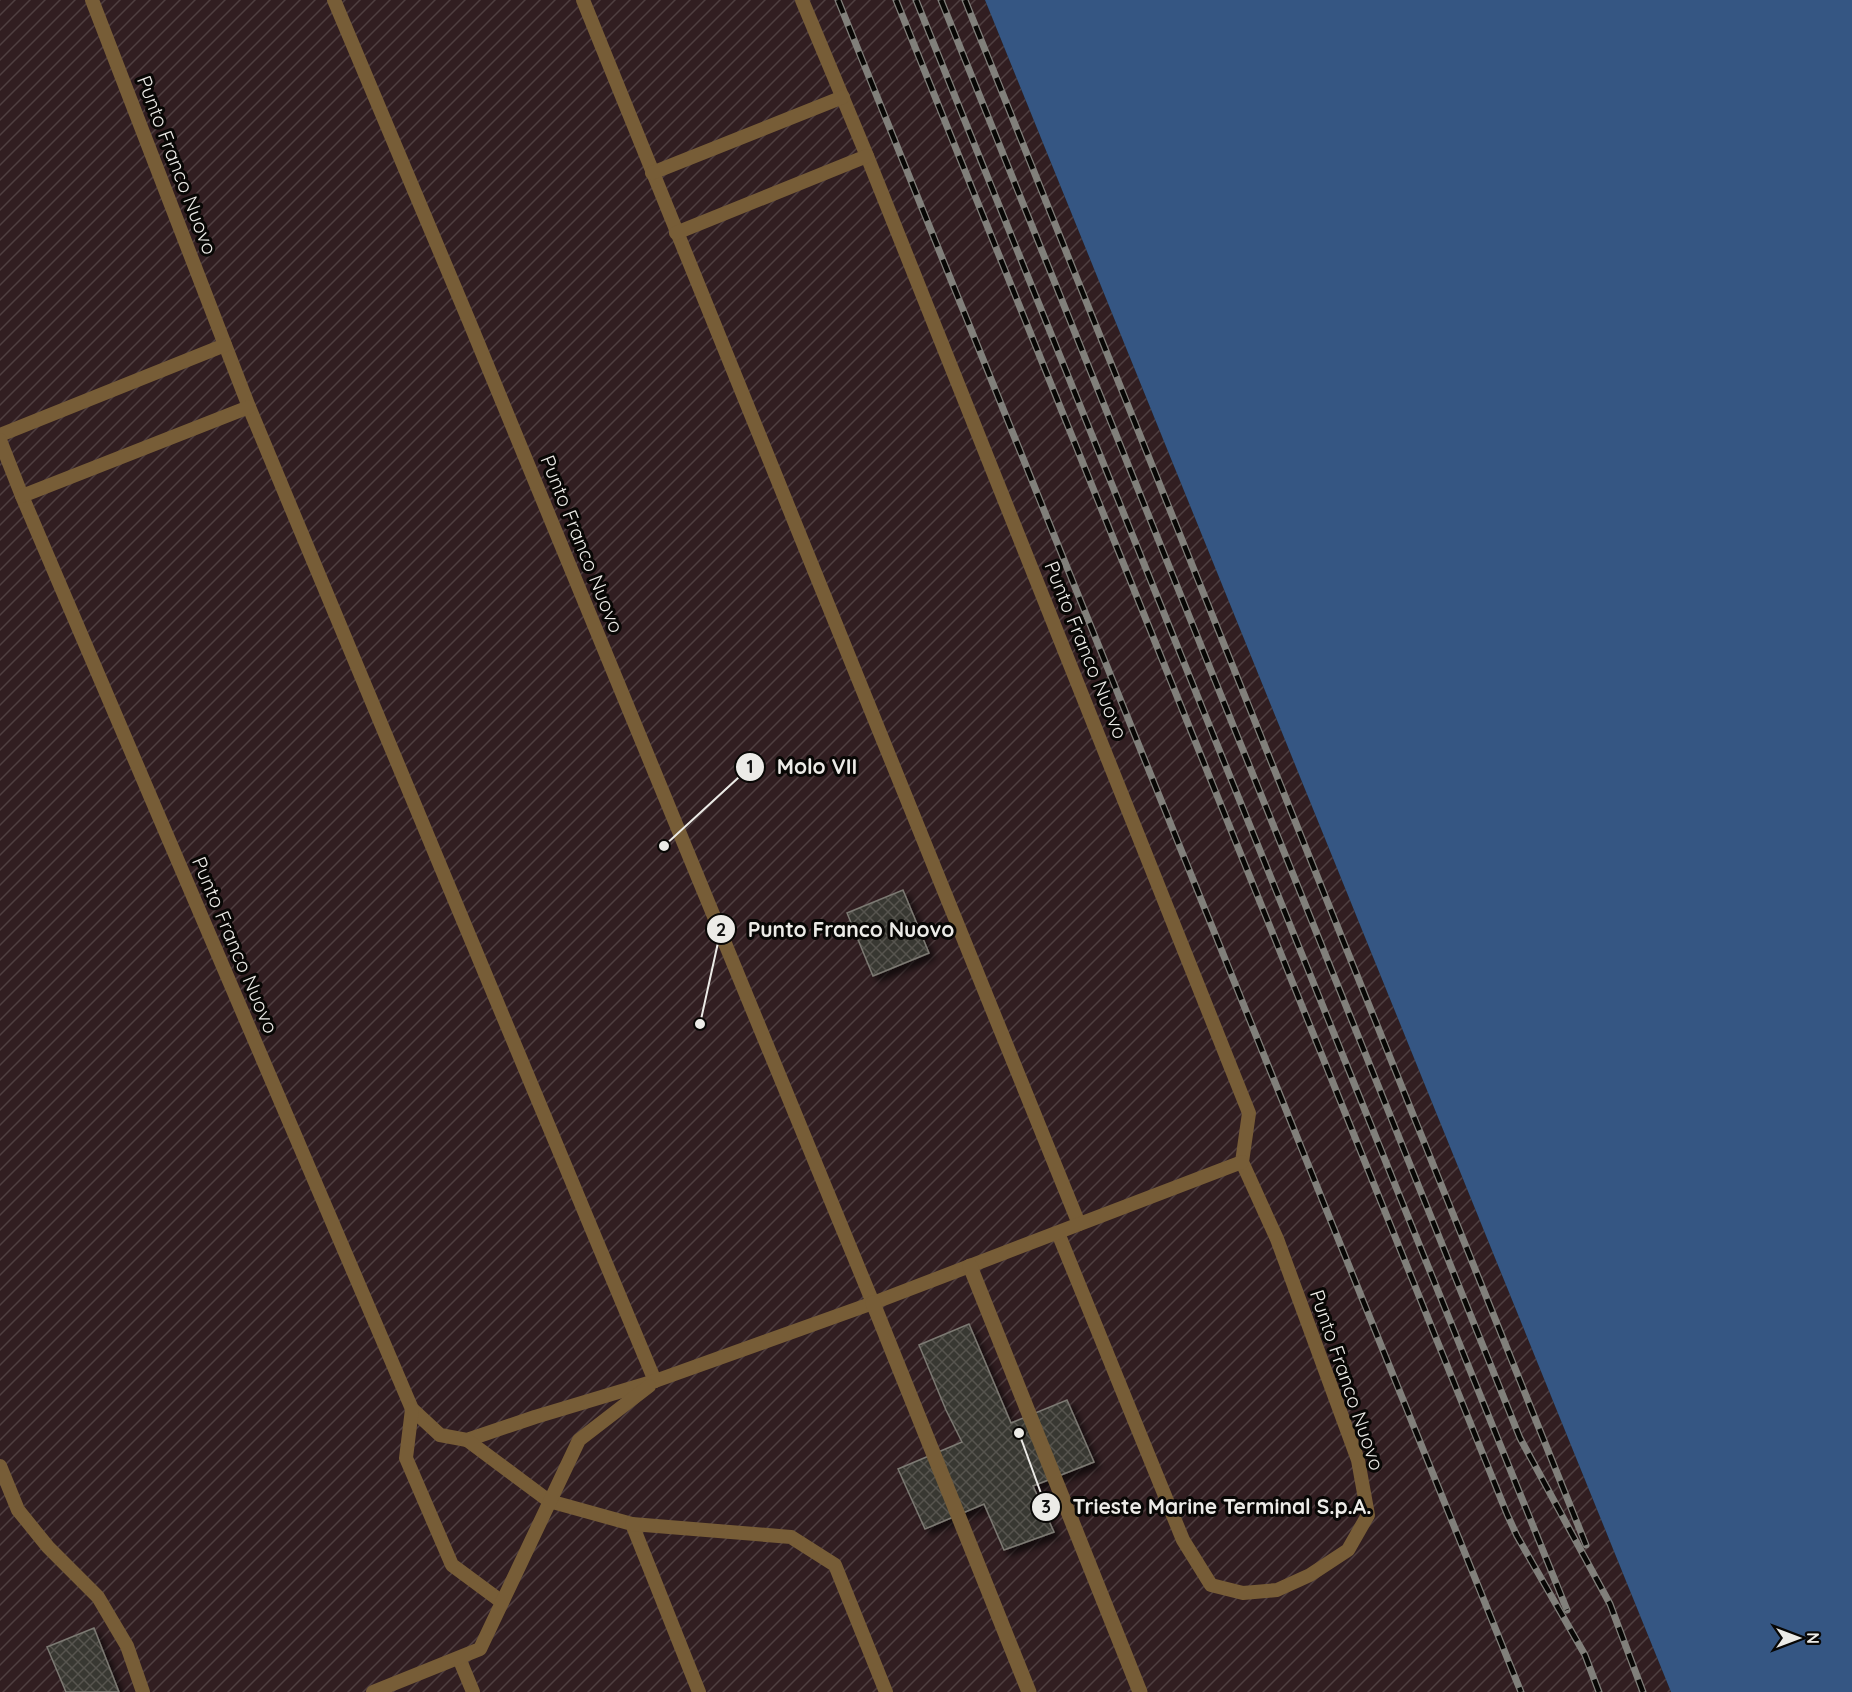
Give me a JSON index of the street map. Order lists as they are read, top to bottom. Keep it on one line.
{"streets":{"lane":["Punto Franco Nuovo"]},"places":["Molo VII","Punto Franco Nuovo","Trieste Marine Terminal S.p.A."],"north":"right"}
